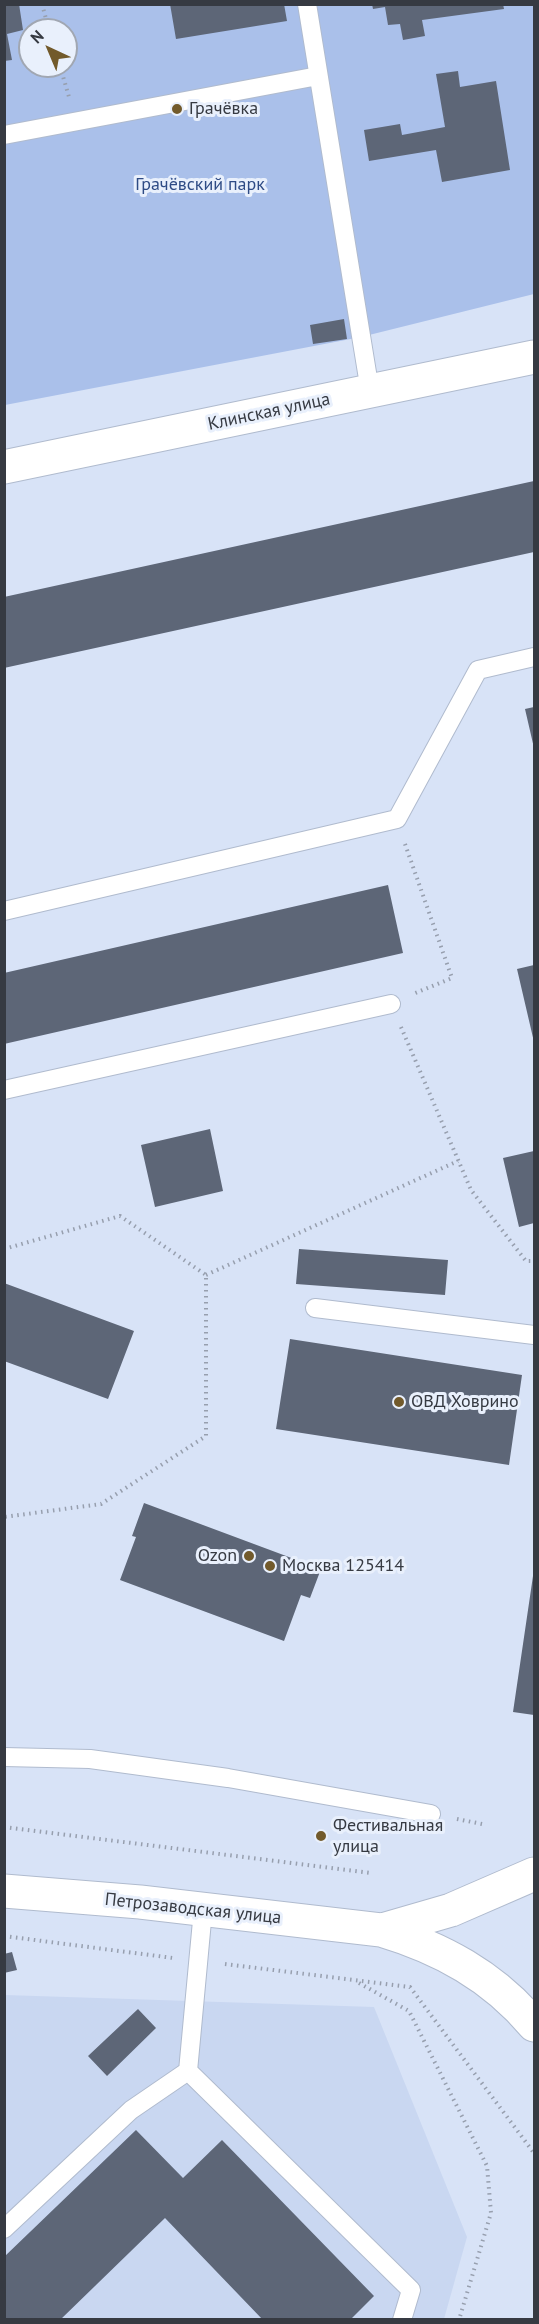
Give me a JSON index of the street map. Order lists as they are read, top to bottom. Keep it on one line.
{"streets":{"main road":["Клинская улица","Петрозаводская улица"]},"parks":["Грачёвский парк"],"places":["Грачёвка","ОВД Ховрино","Ozon","Москва 125414","Фестивальная улица"],"north":"top left"}
